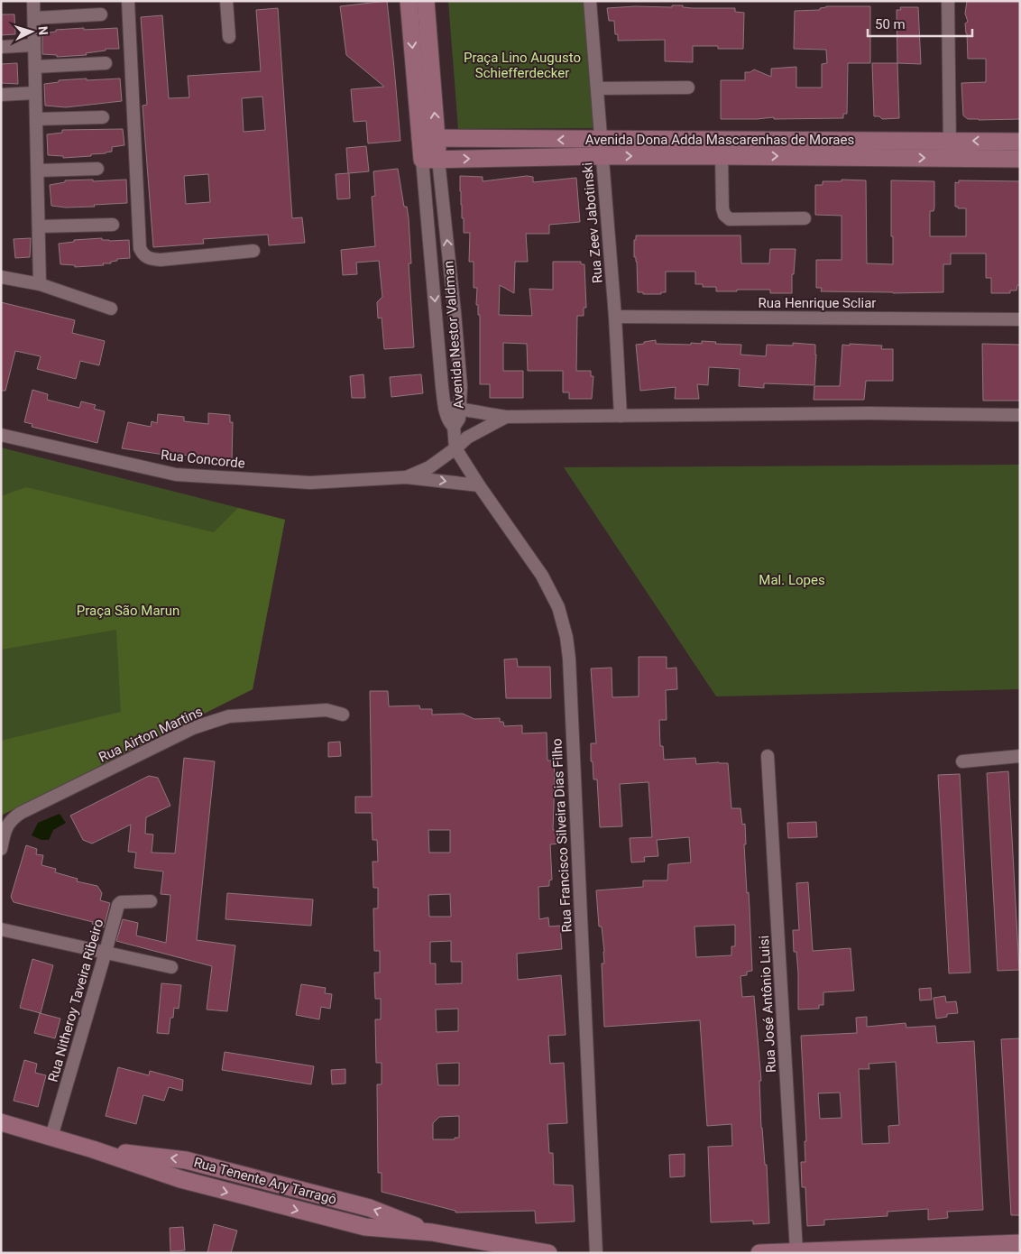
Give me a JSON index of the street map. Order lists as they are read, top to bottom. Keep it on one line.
{"streets":{"main road":["Avenida Dona Adda Mascarenhas de Moraes","Avenida Nestor Valdman","Rua Tenente Ary Tarragô"],"street":["Rua Zeev Jabotinski","Rua Henrique Scliar","Rua Concorde","Rua Airton Martins","Rua Francisco Silveira Dias Filho","Rua Nitheroy Taveira Ribeiro","Rua José Antônio Luisi"]},"crossings":[["Avenida Dona Adda Mascarenhas de Moraes","Rua Zeev Jabotinski"],["Avenida Dona Adda Mascarenhas de Moraes","Avenida Nestor Valdman"],["Rua Zeev Jabotinski","Rua Henrique Scliar"],["Rua Concorde","Rua Francisco Silveira Dias Filho"],["Rua Nitheroy Taveira Ribeiro","Rua Tenente Ary Tarragô"]],"parks":["Praça Lino Augusto Schiefferdecker","Mal. Lopes","Praça São Marun"],"scale_bar":"50 m","north":"right"}
